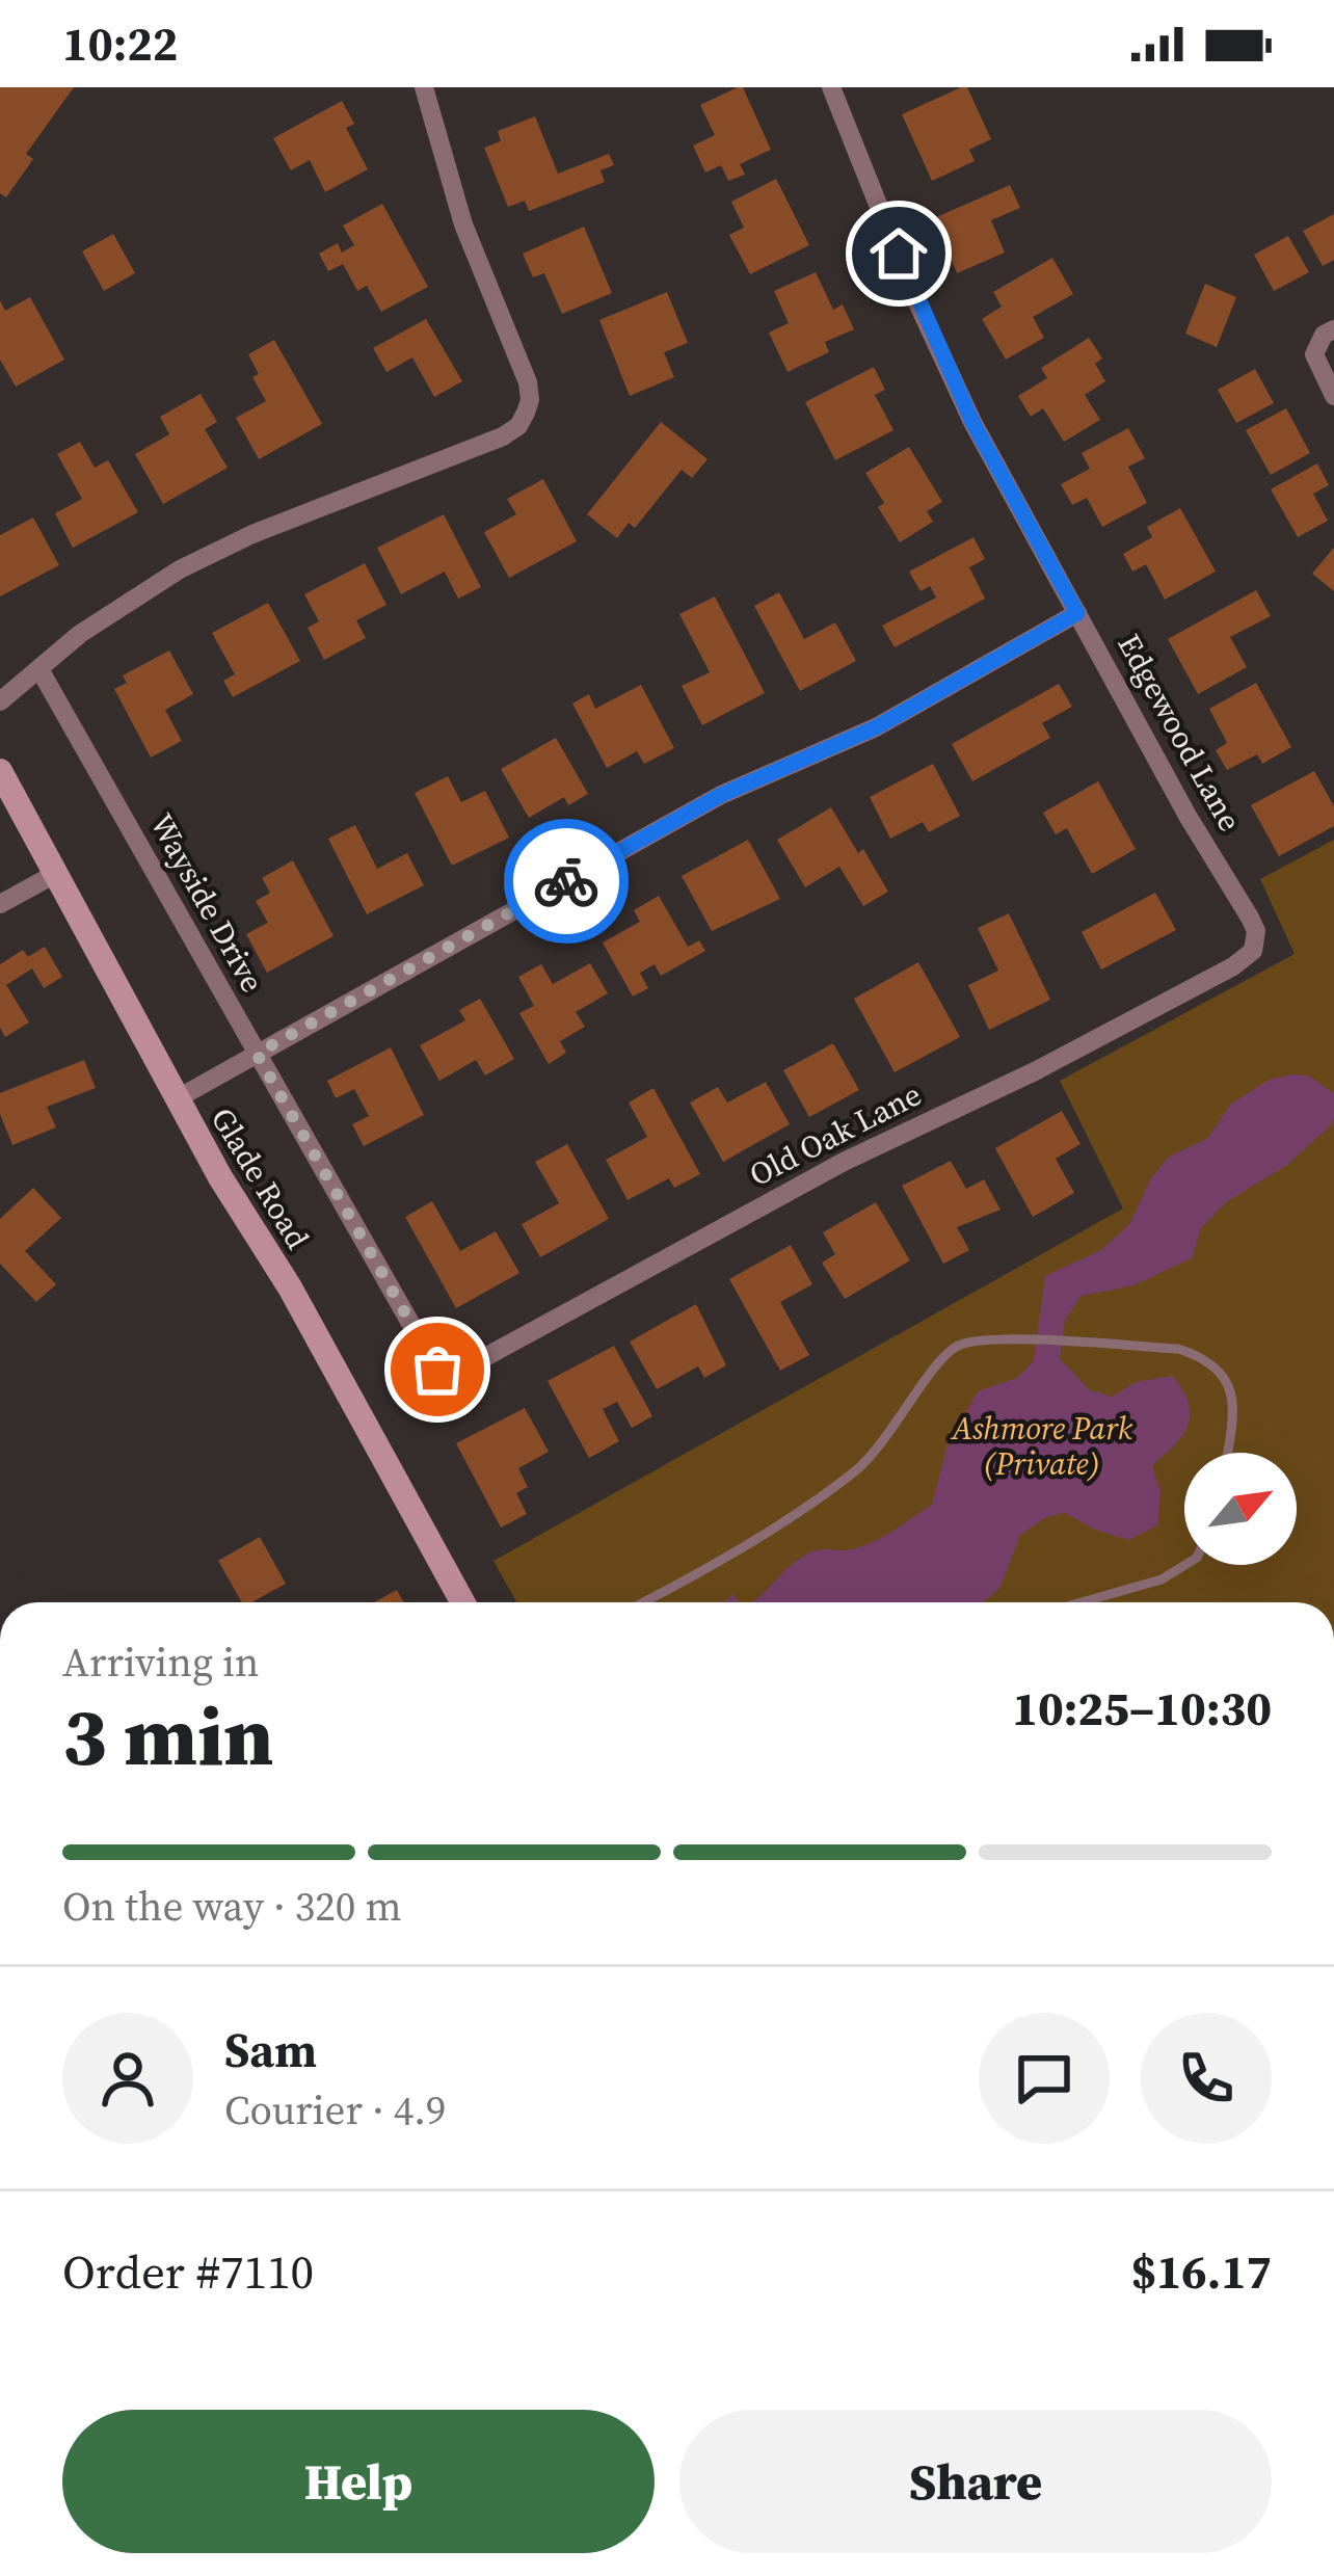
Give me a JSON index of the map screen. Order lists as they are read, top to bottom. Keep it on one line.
{"streets":{"main road":["Glade Road"],"street":["Edgewood Lane","Wayside Drive","Old Oak Lane"]},"crossings":[["Edgewood Lane","Old Oak Lane"],["Wayside Drive","Old Oak Lane"]],"parks":["Ashmore Park (Private)"],"north":"top right","page":{"status":"10:22","heading":["3 min","Arriving in","10:25–10:30"],"panel":["Sam","Courier · 4.9","Order #7110","$16.17"],"bar":"On the way · 320 m","buttons":["Help","Share"]}}
